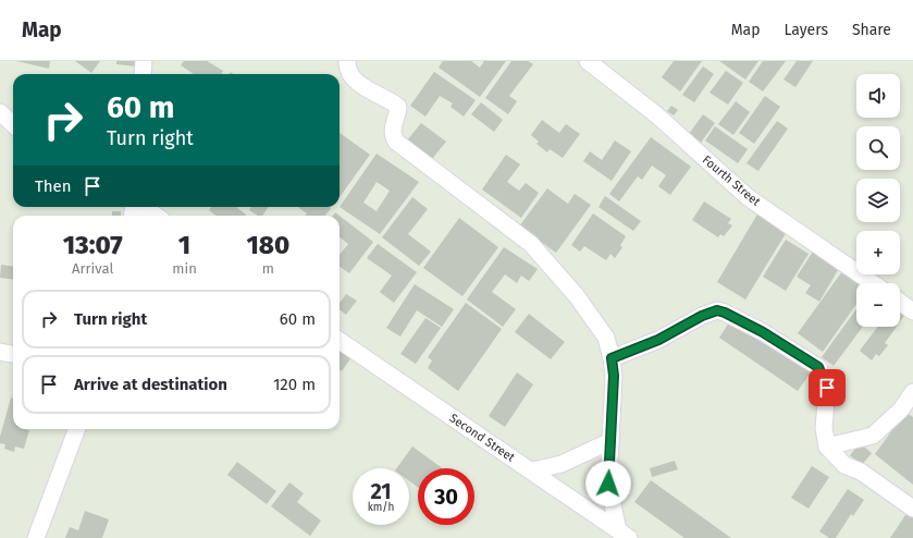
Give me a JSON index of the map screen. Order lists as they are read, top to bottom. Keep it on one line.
{"streets":{"street":["Fourth Street","Second Street"]},"page":{"header":"Map","nav":["Map","Layers","Share"],"map_buttons":["+","−"],"turn":["60 m","Turn right"],"then":"Then","eta":["13:07","Arrival","1","min","180","m"],"list":[{"name":"Turn right","value":"60 m"},{"name":"Arrive at destination","value":"120 m"}],"speed":"21 km/h","limit":"30"}}
